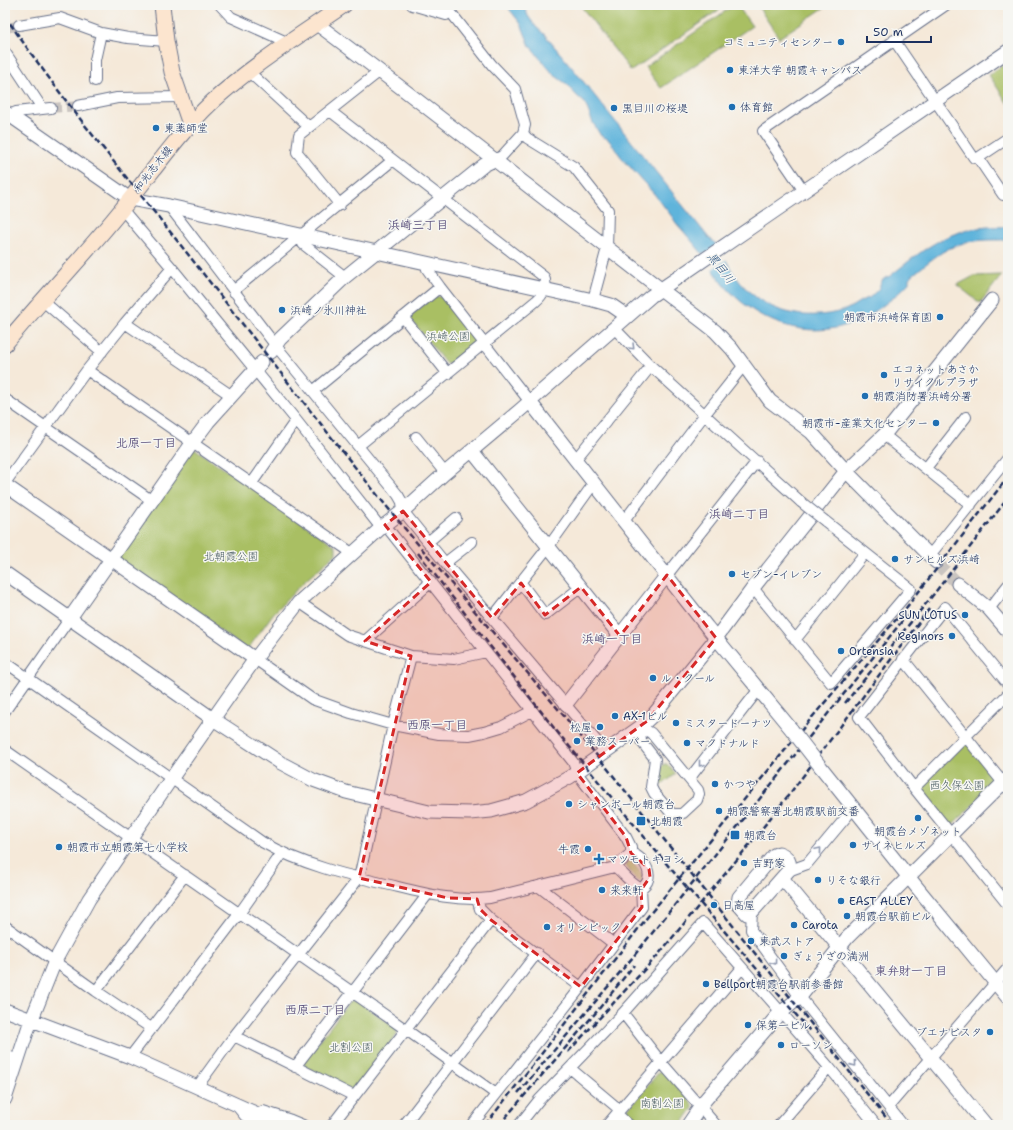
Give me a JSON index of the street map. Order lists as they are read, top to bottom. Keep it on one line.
{"streets":{"main road":["和光志木線"]},"districts":["浜崎三丁目","北原一丁目","浜崎二丁目","浜崎一丁目","西原一丁目","東弁財一丁目","西原二丁目"],"water":["黒目川"],"parks":["浜崎公園","北朝霞公園","西久保公園","北割公園","南割公園"],"places":{"other":["コミュニティセンター","東洋大学 朝霞キャンパス","体育館","黒目川の桜堤","東薬師堂","浜崎ノ氷川神社","朝霞市浜崎保育園","エコネットあさか リサイクルプラザ","朝霞消防署浜崎分署","朝霞市-産業文化センター","サンヒルズ浜崎","セブン-イレブン","SUN LOTUS","Reginors","Ortensia","ル・クール","AX-1ビル","ミスタードーナツ","松屋","業務スーパー","マクドナルド","かつや","シャンボール朝霞台","朝霞警察署北朝霞駅前交番","朝霞台メゾネット","サイネヒルズ","朝霞市立朝霞第七小学校","牛霞","吉野家","りそな銀行","来来軒","EAST ALLEY","日高屋","朝霞台駅前ビル","Carota","オリンピック","東武ストア","ぎょうざの満洲","Bellport朝霞台駅前参番館","保第一ビル","ブエナビスタ","ローソン"],"transit":["北朝霞","朝霞台"],"health":["マツモトキヨシ"]},"scale_bar":"50 m"}
